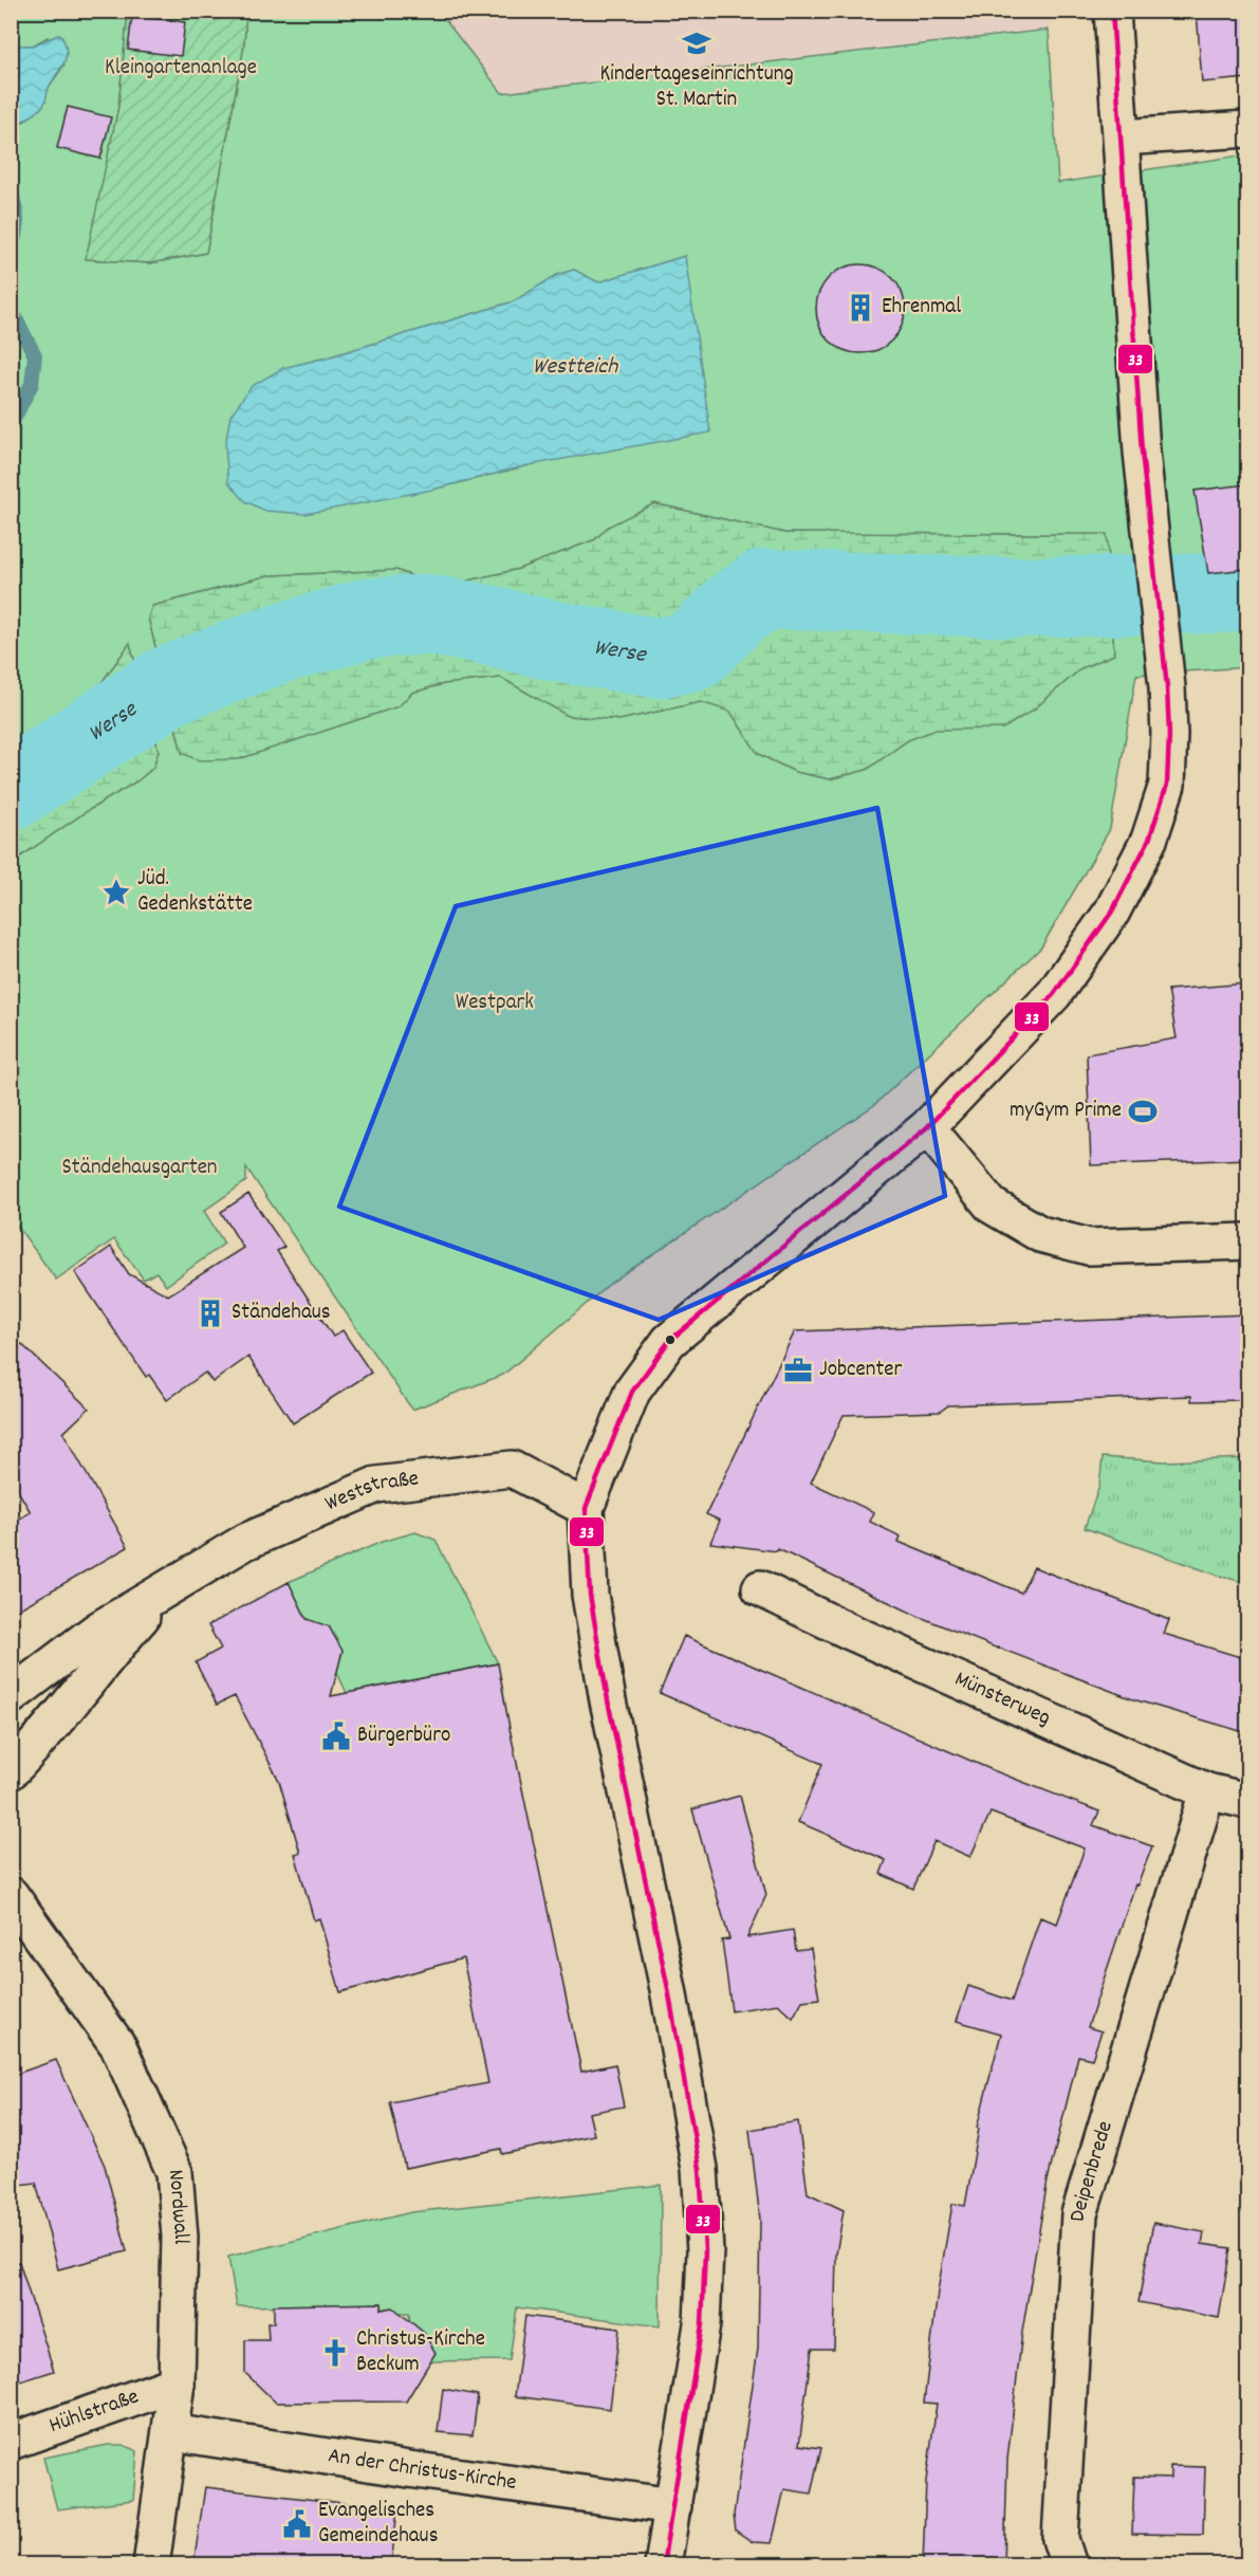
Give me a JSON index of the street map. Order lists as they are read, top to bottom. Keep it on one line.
{"streets":{"street":["Weststraße","Münsterweg","Deipenbrede","Nordwall","Hühlstraße","An der Christus-Kirche"]},"crossings":[["Münsterweg","Deipenbrede"],["Nordwall","Hühlstraße"],["Nordwall","An der Christus-Kirche"]],"water":["Westteich","Werse"],"parks":["Kleingartenanlage","Westpark","Ständehausgarten"],"places":{"school or university":["Kindertageseinrichtung St. Martin"],"building":["Ehrenmal","Ständehaus"],"place":["Jüd. Gedenkstätte"],"sports":["myGym Prime"],"office":["Jobcenter"],"public building":["Bürgerbüro","Evangelisches Gemeindehaus"],"church":["Christus-Kirche Beckum"]},"lines":["transit line 33"]}
